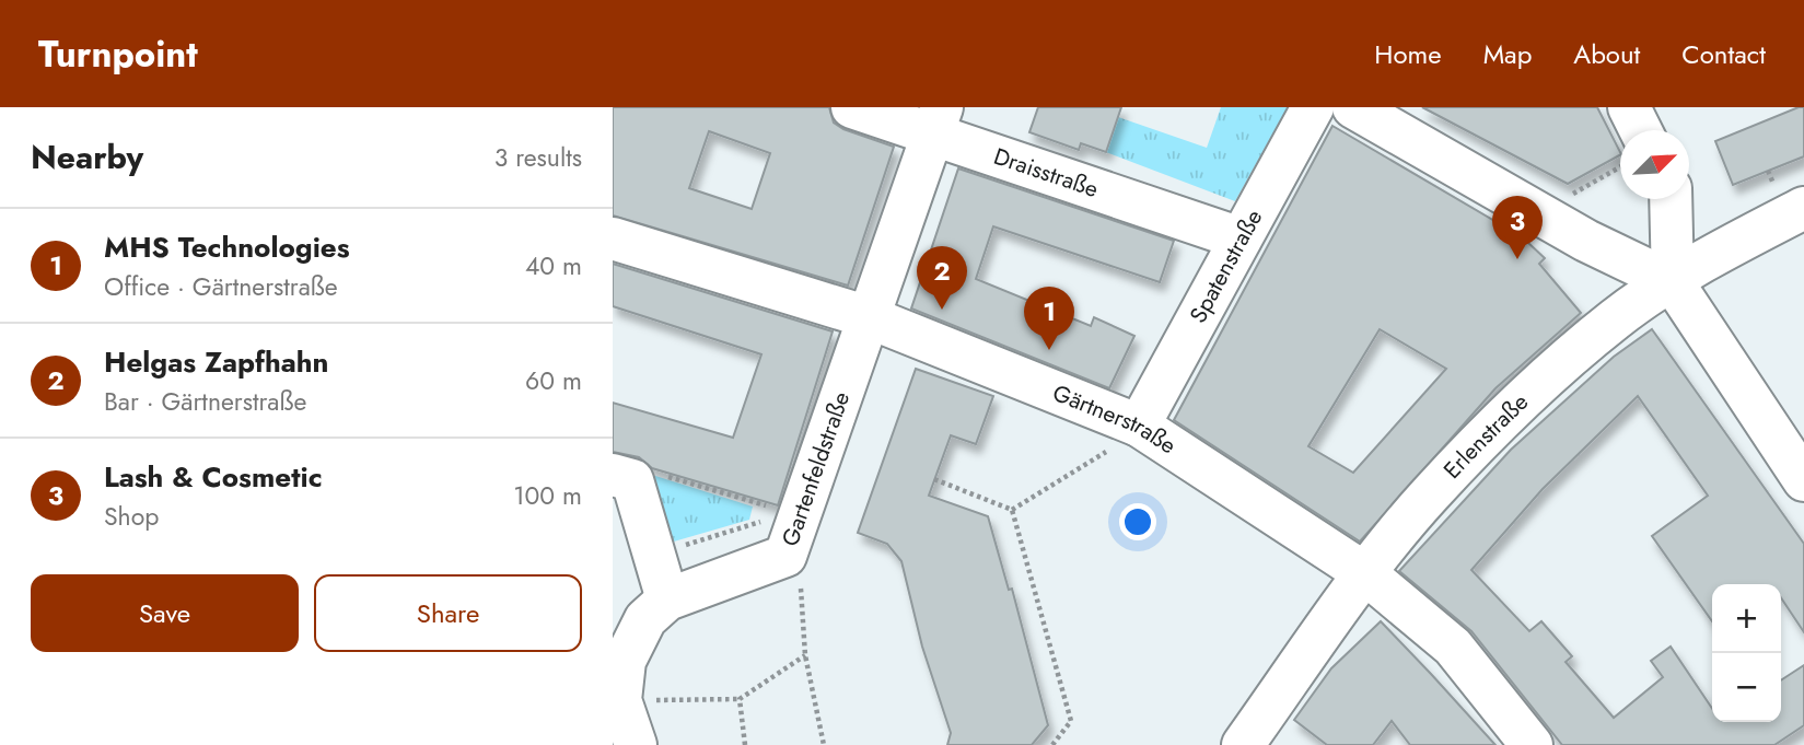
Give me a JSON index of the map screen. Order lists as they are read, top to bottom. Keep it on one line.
{"streets":{"street":["Draisstraße","Spatenstraße","Gärtnerstraße","Erlenstraße","Gartenfeldstraße"]},"crossings":[["Draisstraße","Spatenstraße"],["Draisstraße","Gartenfeldstraße"],["Spatenstraße","Gärtnerstraße"],["Gärtnerstraße","Erlenstraße"],["Gärtnerstraße","Gartenfeldstraße"]],"north":"top right","page":{"header":"Turnpoint","nav":["Home","Map","About","Contact"],"heading":["Nearby","3 results"],"pins":["3","2","1"],"list":[{"mark":"1","name":"MHS Technologies","note":"Office · Gärtnerstraße","value":"40 m"},{"mark":"2","name":"Helgas Zapfhahn","note":"Bar · Gärtnerstraße","value":"60 m"},{"mark":"3","name":"Lash & Cosmetic","note":"Shop","value":"100 m"}],"buttons":["Save","Share"],"map_buttons":["+","−"]}}
